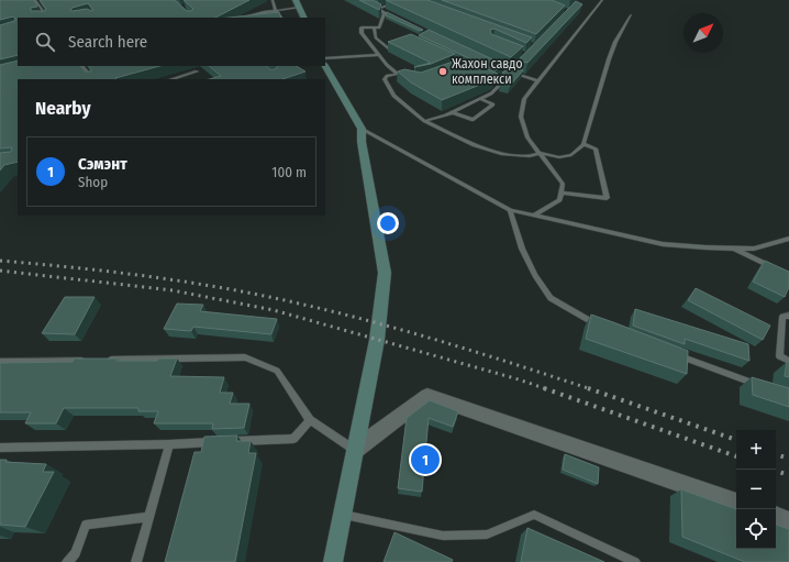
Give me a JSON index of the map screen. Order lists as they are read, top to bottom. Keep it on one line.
{"places":["Жахон савдо комплекси"],"north":"top right","page":{"search":"Search here","heading":"Nearby","list":[{"mark":"1","name":"Сэмэнт","note":"Shop","value":"100 m"}],"map_buttons":["+","−"],"pins":"1"}}
